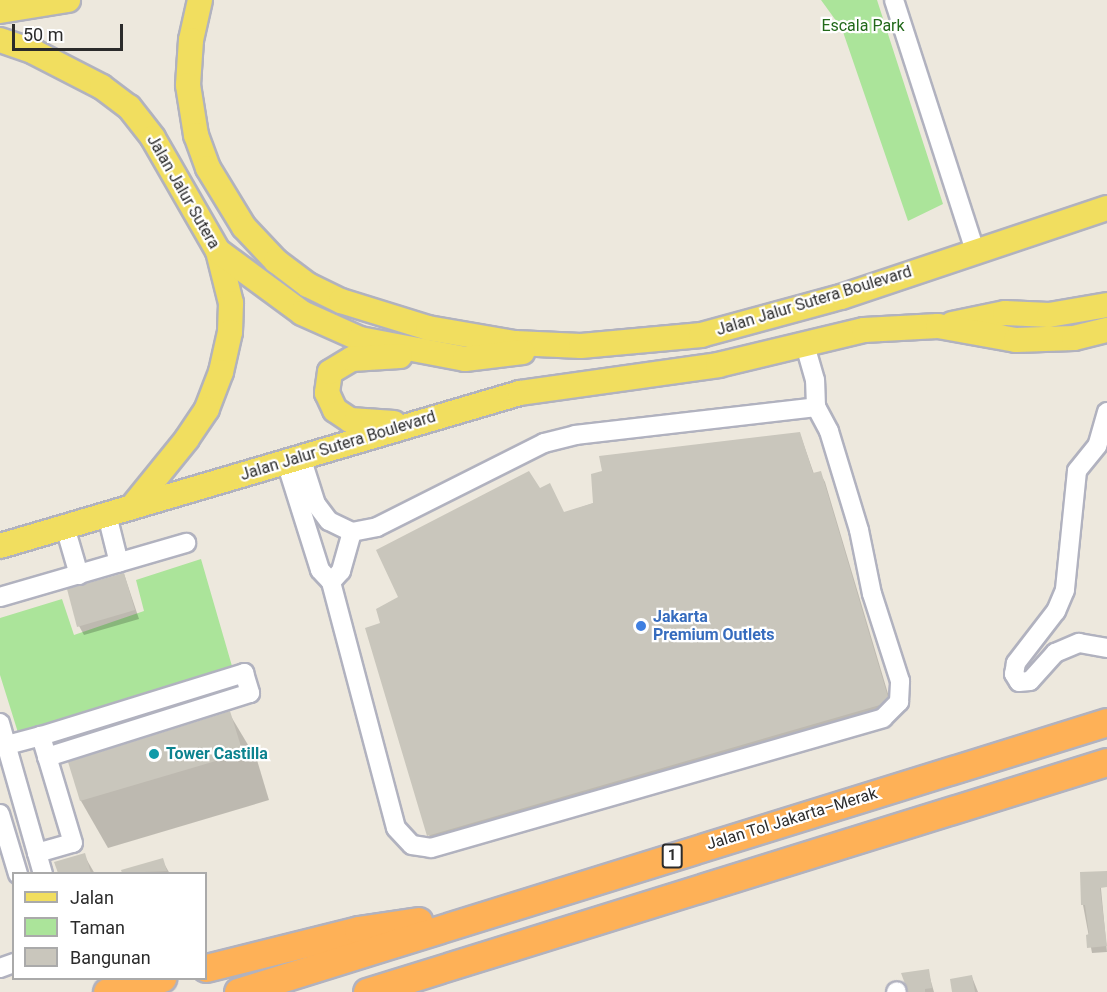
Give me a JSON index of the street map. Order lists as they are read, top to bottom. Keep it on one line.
{"streets":{"highway":["Jalan Tol Jakarta–Merak","1"],"main road":["Jalan Jalur Sutera","Jalan Jalur Sutera Boulevard"]},"crossings":[["Jalan Jalur Sutera","Jalan Jalur Sutera Boulevard"]],"parks":["Escala Park"],"places":["Jakarta Premium Outlets","Tower Castilla"],"legend":["Jalan","Taman","Bangunan"],"scale_bar":"50 m"}
